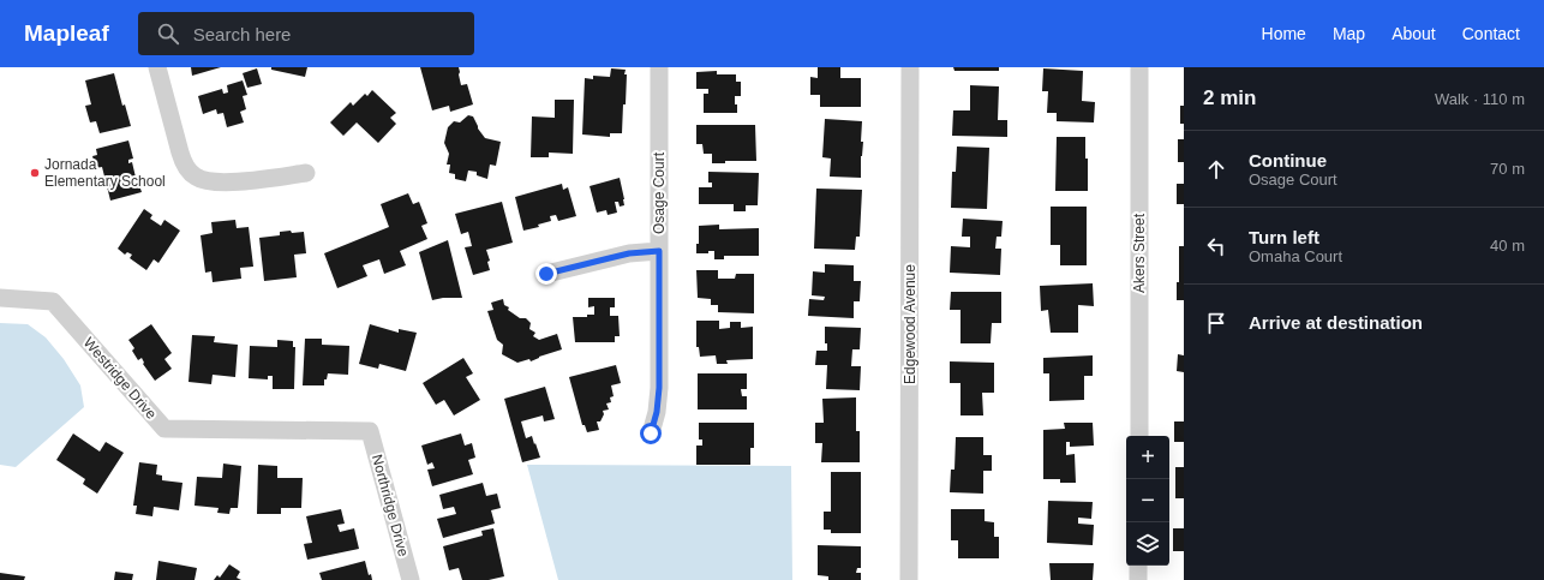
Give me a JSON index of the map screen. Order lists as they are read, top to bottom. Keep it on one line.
{"streets":{"street":["Osage Court","Akers Street","Edgewood Avenue","Westridge Drive","Northridge Drive"]},"crossings":[["Westridge Drive","Northridge Drive"]],"places":["Jornada Elementary School"],"page":{"header":"Mapleaf","search":"Search here","nav":["Home","Map","About","Contact"],"heading":["2 min","Walk · 110 m"],"list":[["Continue","Osage Court","70 m"],["Turn left","Omaha Court","40 m"],"Arrive at destination"],"map_buttons":["+","−"]}}
